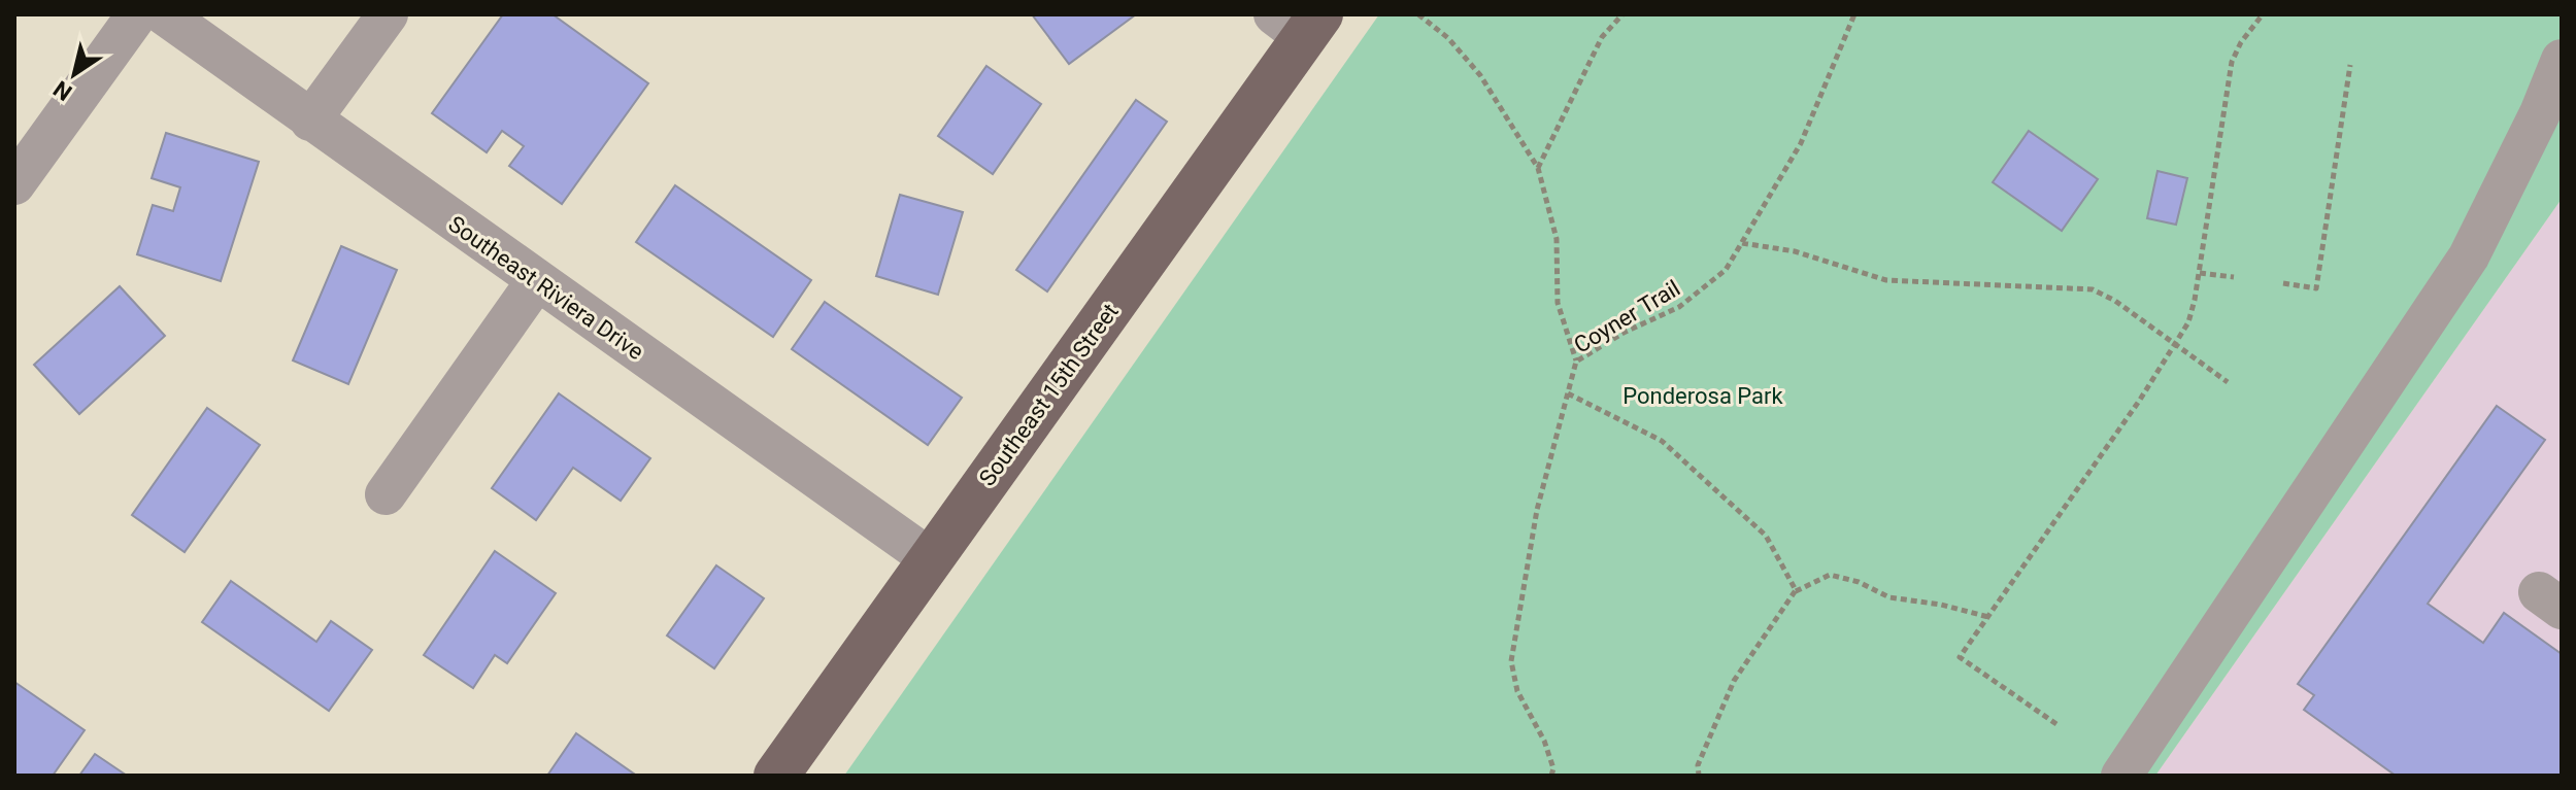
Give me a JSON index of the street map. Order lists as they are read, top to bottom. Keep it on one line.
{"streets":{"main road":["Southeast 15th Street"],"street":["Southeast Riviera Drive"],"path":["Coyner Trail"]},"crossings":[["Southeast Riviera Drive","Southeast 15th Street"]],"parks":["Ponderosa Park"],"north":"bottom left"}
